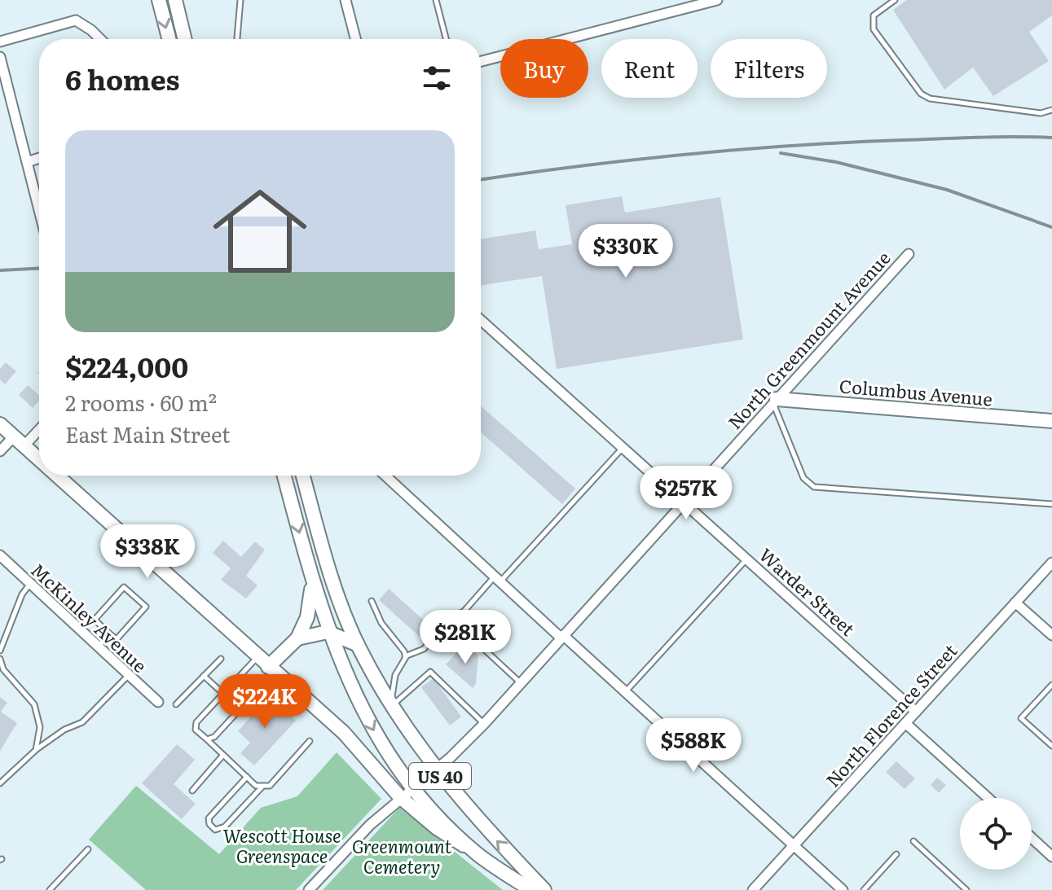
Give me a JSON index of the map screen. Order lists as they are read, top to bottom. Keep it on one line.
{"streets":{"main road":["Columbus Avenue","US 40"],"street":["North Greenmount Avenue","Warder Street","McKinley Avenue","North Florence Street"]},"crossings":[["North Greenmount Avenue","Columbus Avenue"],["North Greenmount Avenue","Warder Street"],["North Greenmount Avenue","US 40"],["Warder Street","North Florence Street"]],"parks":["Wescott House Greenspace","Greenmount Cemetery"],"page":{"chip":["Buy","Rent","Filters"],"heading":"6 homes","list":[{"name":"$224,000","note":"2 rooms · 60 m² · East Main Street"}],"price":["$330K","$257K","$338K","$281K","$224K","$588K"]}}
